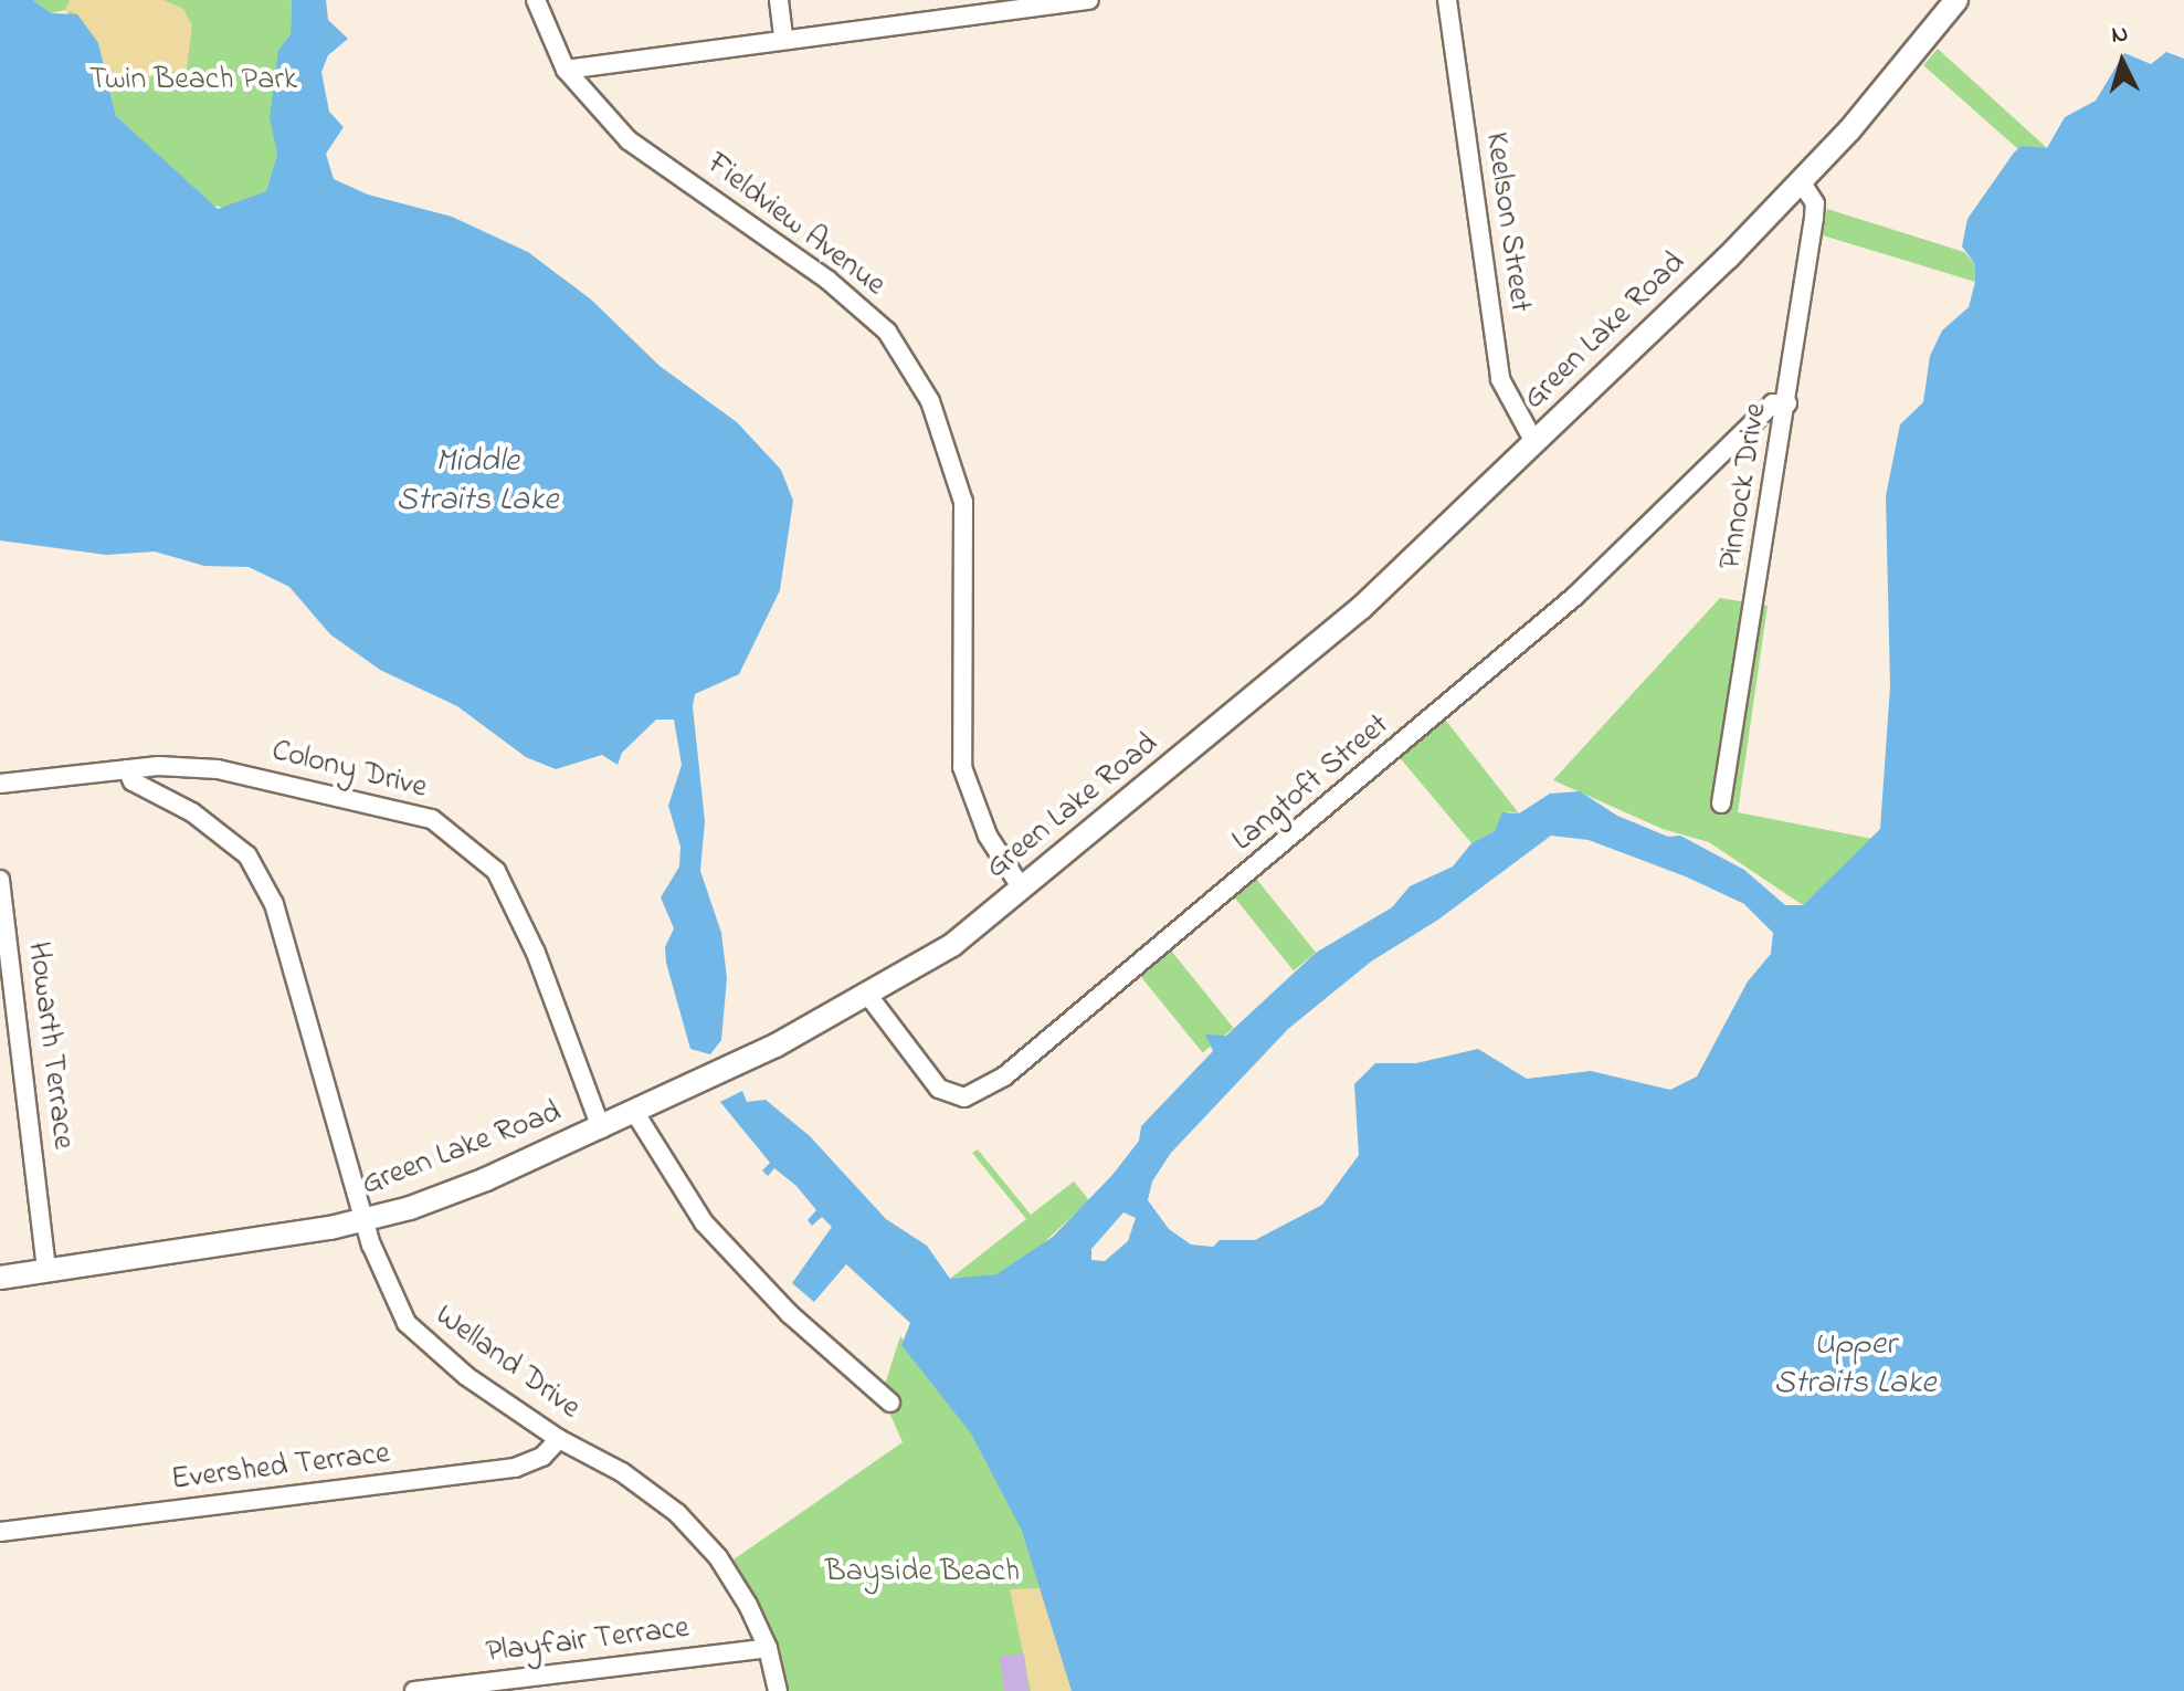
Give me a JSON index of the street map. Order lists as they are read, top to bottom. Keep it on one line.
{"streets":{"street":["Keelson Street","Fieldview Avenue","Green Lake Road","Pinnock Drive","Colony Drive","Langtoft Street","Howarth Terrace","Welland Drive","Evershed Terrace","Playfair Terrace"]},"crossings":[["Keelson Street","Green Lake Road"],["Fieldview Avenue","Green Lake Road"],["Green Lake Road","Pinnock Drive"],["Green Lake Road","Colony Drive"],["Green Lake Road","Langtoft Street"],["Green Lake Road","Howarth Terrace"],["Green Lake Road","Welland Drive"],["Pinnock Drive","Langtoft Street"],["Colony Drive","Welland Drive"],["Welland Drive","Evershed Terrace"],["Welland Drive","Playfair Terrace"]],"water":["Middle Straits Lake","Upper Straits Lake"],"parks":["Twin Beach Park","Bayside Beach"],"north":"top"}
